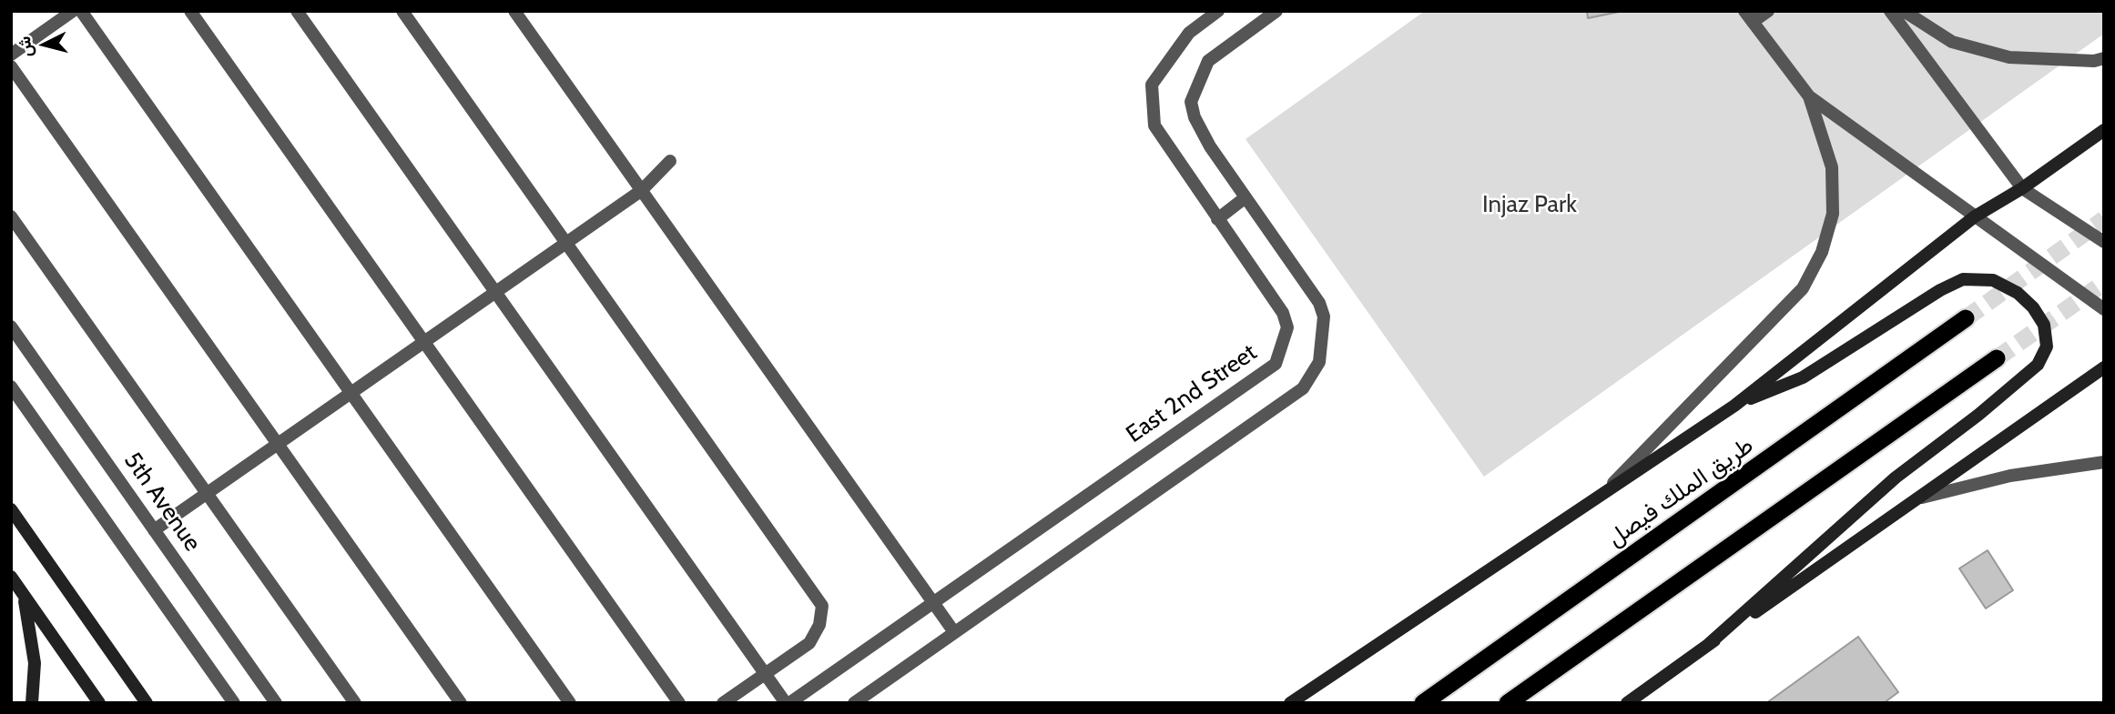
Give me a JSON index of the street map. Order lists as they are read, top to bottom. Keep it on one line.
{"streets":{"highway":["طريق الملك فيصل"],"street":["East 2nd Street","5th Avenue"]},"parks":["Injaz Park"],"north":"left"}
